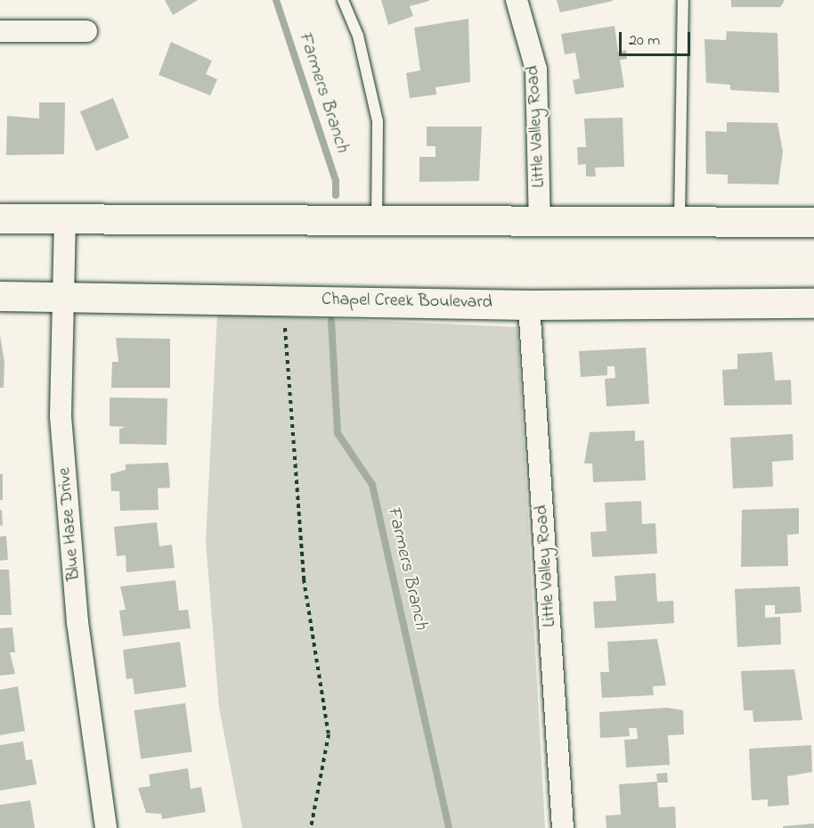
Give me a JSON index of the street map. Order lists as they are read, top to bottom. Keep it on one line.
{"streets":{"main road":["Chapel Creek Boulevard"],"street":["Little Valley Road","Blue Haze Drive"]},"crossings":[["Little Valley Road","Chapel Creek Boulevard"],["Chapel Creek Boulevard","Blue Haze Drive"]],"water":["Farmers Branch"],"scale_bar":"20 m"}
